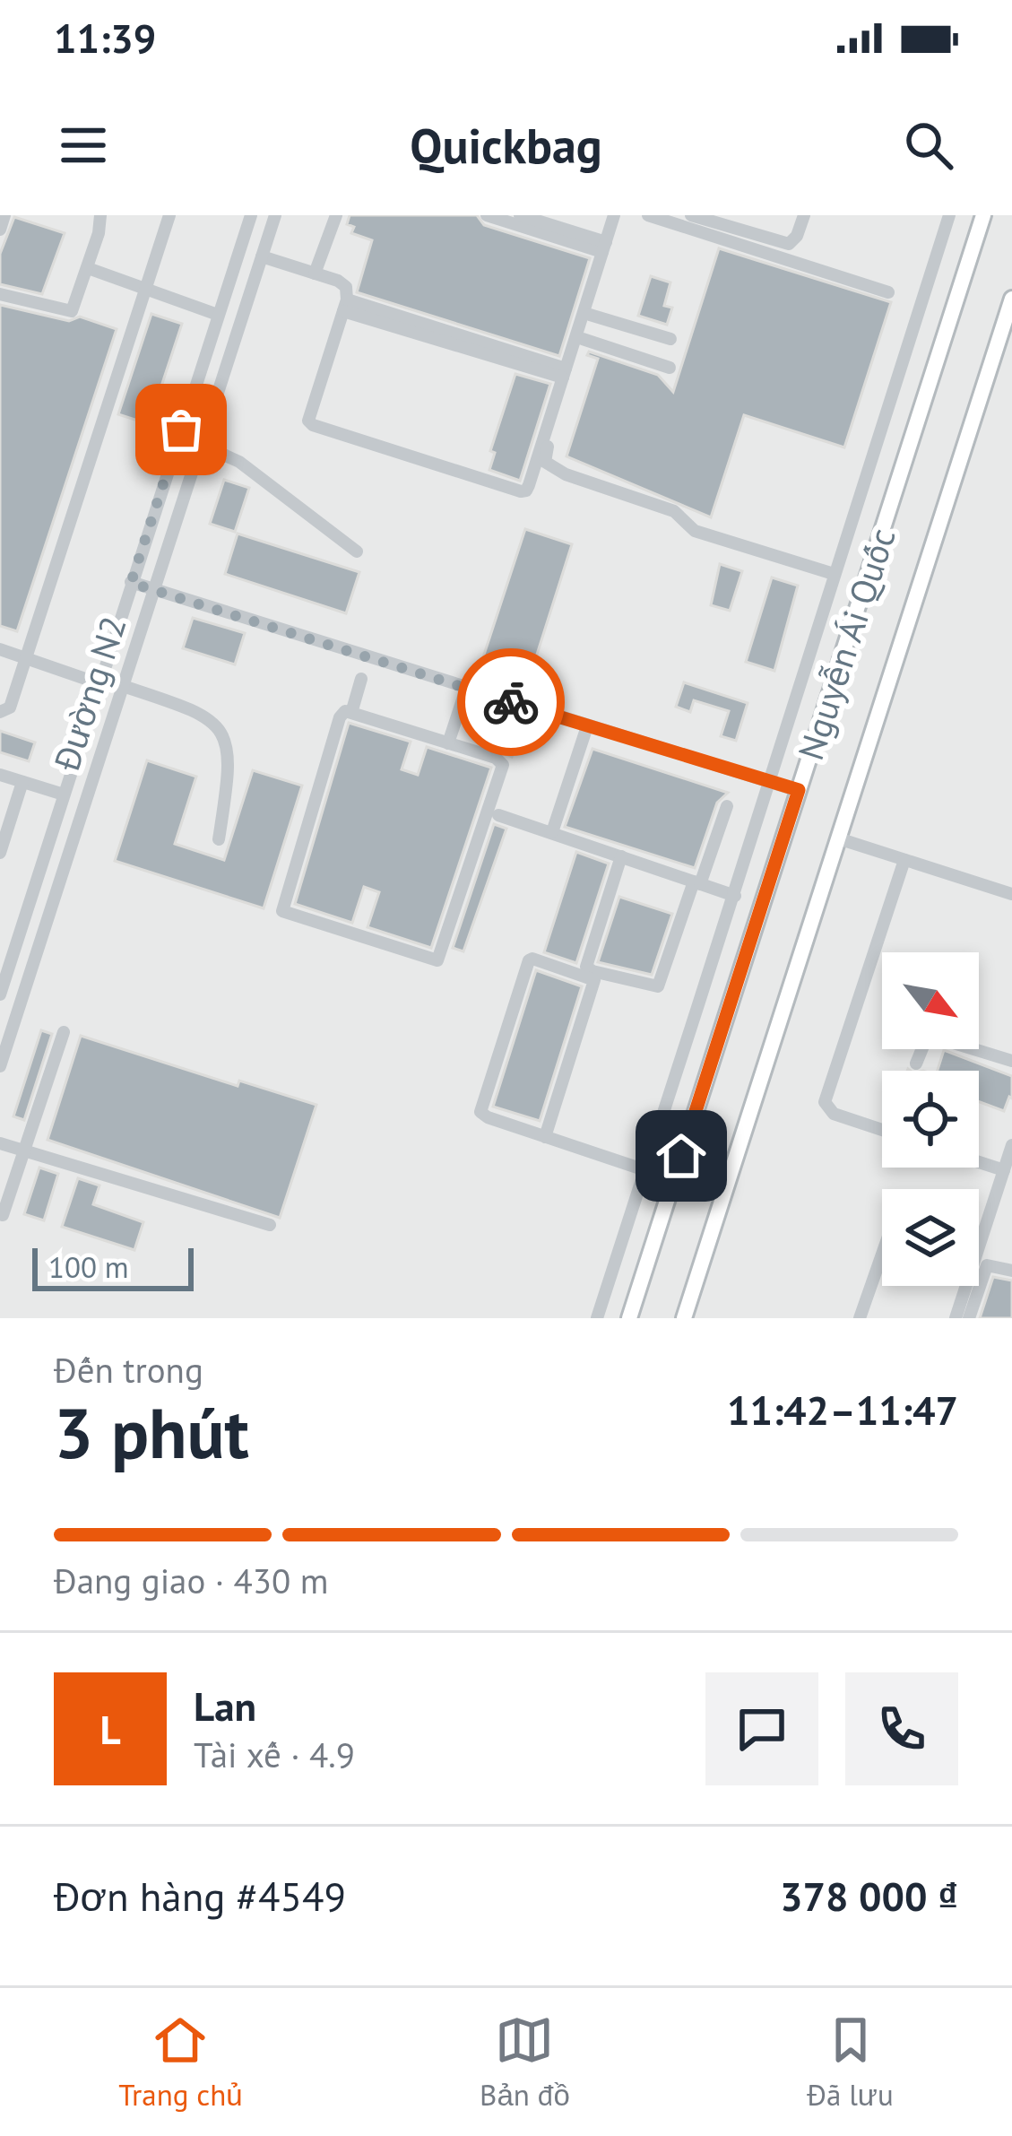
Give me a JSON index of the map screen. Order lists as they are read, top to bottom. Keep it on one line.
{"streets":{"main road":["Nguyễn Ái Quốc"],"street":["Đường N2"]},"scale_bar":"100 m","north":"bottom right","page":{"status":"11:39","header":"Quickbag","scale":"100 m","heading":["3 phút","Đến trong","11:42–11:47"],"panel":["Lan","Tài xế · 4.9","Đơn hàng #4549","378 000 ₫"],"bar":"Đang giao · 430 m","round":"L","tabs":["Trang chủ","Bản đồ","Đã lưu"]}}
